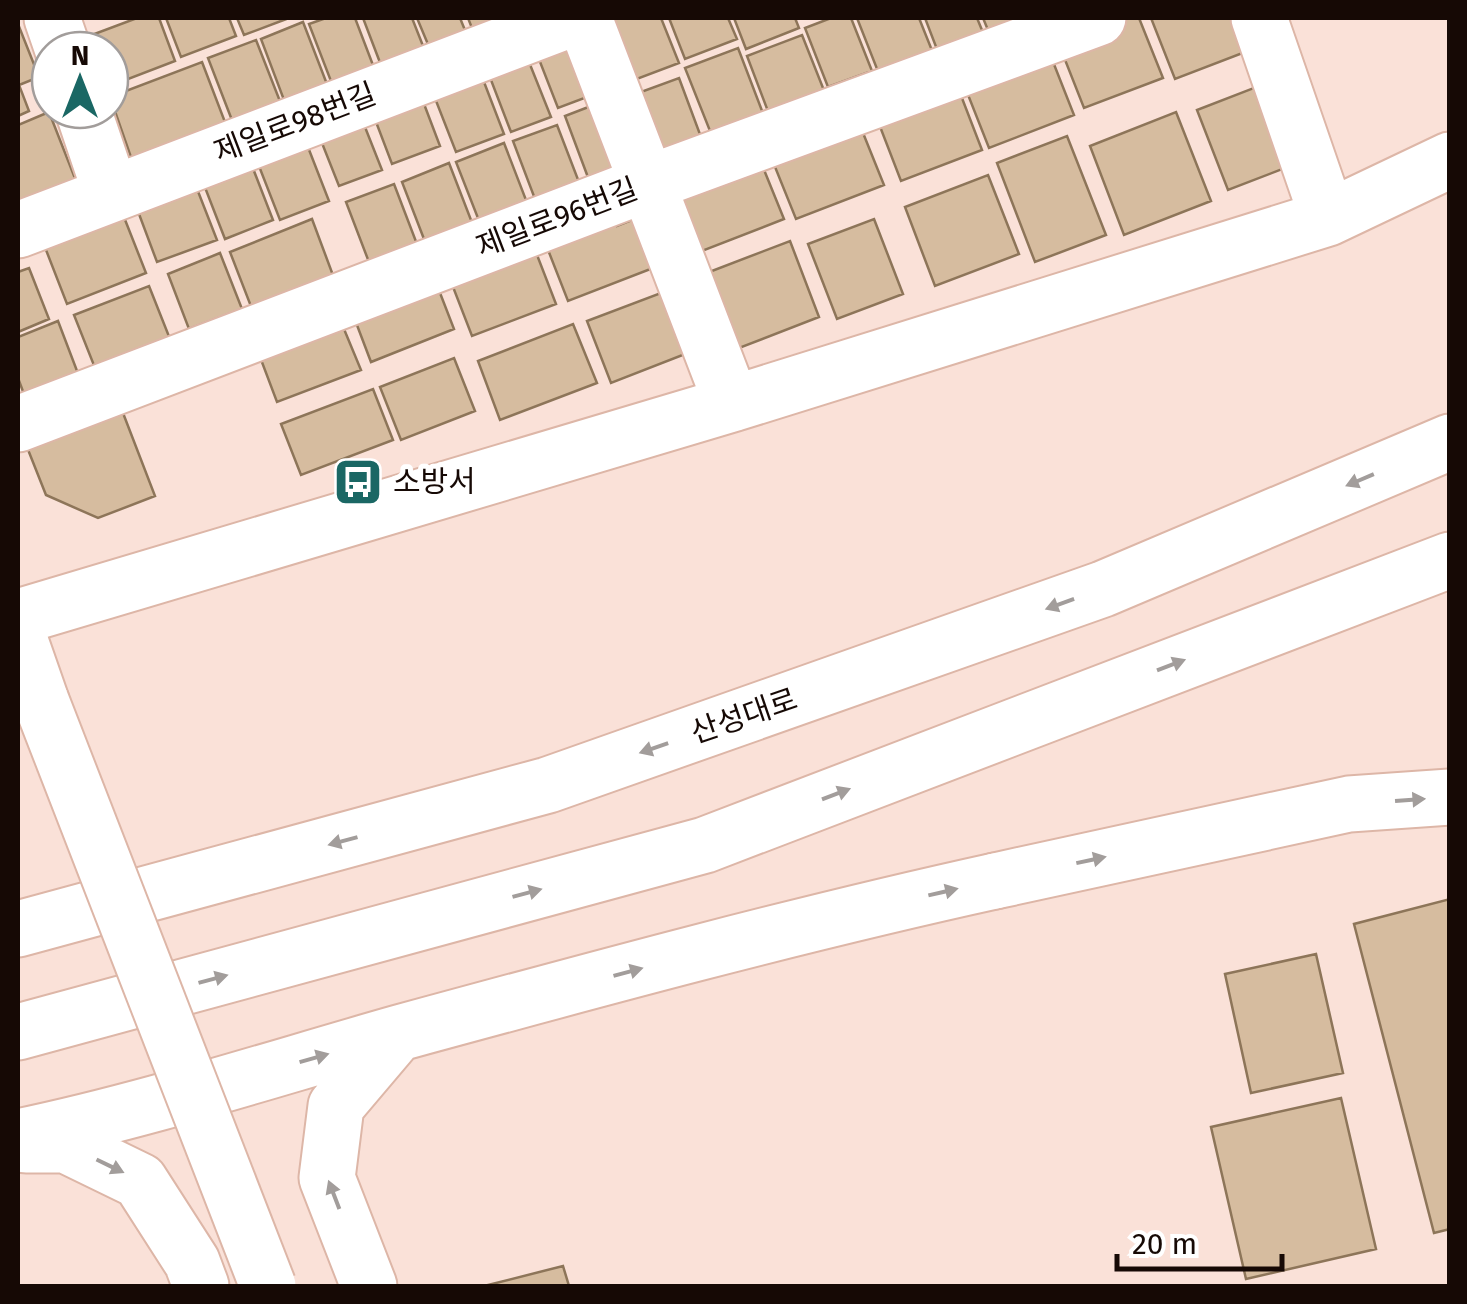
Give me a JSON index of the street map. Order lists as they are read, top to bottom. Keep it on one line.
{"streets":{"main road":["제일로98번길","제일로96번길","산성대로"]},"places":{"bus stop":["소방서"]},"scale_bar":"20 m","north":"top"}
